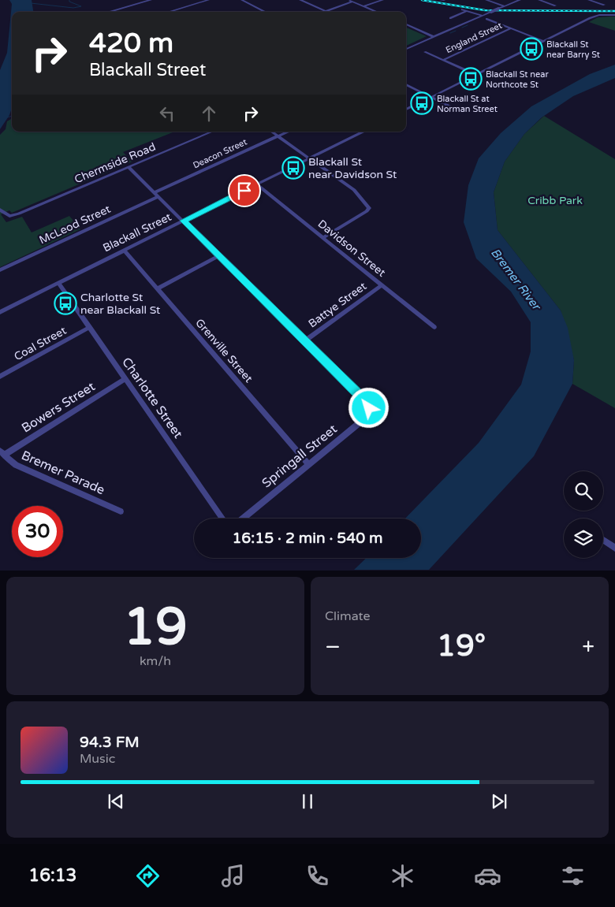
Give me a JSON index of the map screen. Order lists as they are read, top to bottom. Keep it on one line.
{"streets":{"street":["England Street","Deacon Street","Chermside Road","McLeod Street","Blackall Street","Davidson Street","Battye Street","Coal Street","Grenville Street","Charlotte Street","Bowers Street","Springall Street","Bremer Parade"]},"crossings":[["Blackall Street","Davidson Street"],["Blackall Street","Grenville Street"],["Blackall Street","Charlotte Street"],["Davidson Street","Battye Street"],["Battye Street","Springall Street"],["Coal Street","Charlotte Street"],["Grenville Street","Springall Street"],["Charlotte Street","Bowers Street"],["Bowers Street","Bremer Parade"]],"water":["Bremer River"],"parks":["Cribb Park"],"places":{"bus stop":["Blackall St near Barry St","Blackall St near Northcote St","Blackall St at Norman Street","Blackall St near Davidson St","Charlotte St near Blackall St"]},"page":{"turn":["420 m","Blackall Street"],"limit":"30","trip":"16:15 · 2 min · 540 m","tile":[["19","km/h"],"Climate"],"heat":["−","19°","+"],"song":["94.3 FM","Music"],"tabs":"16:13"}}
